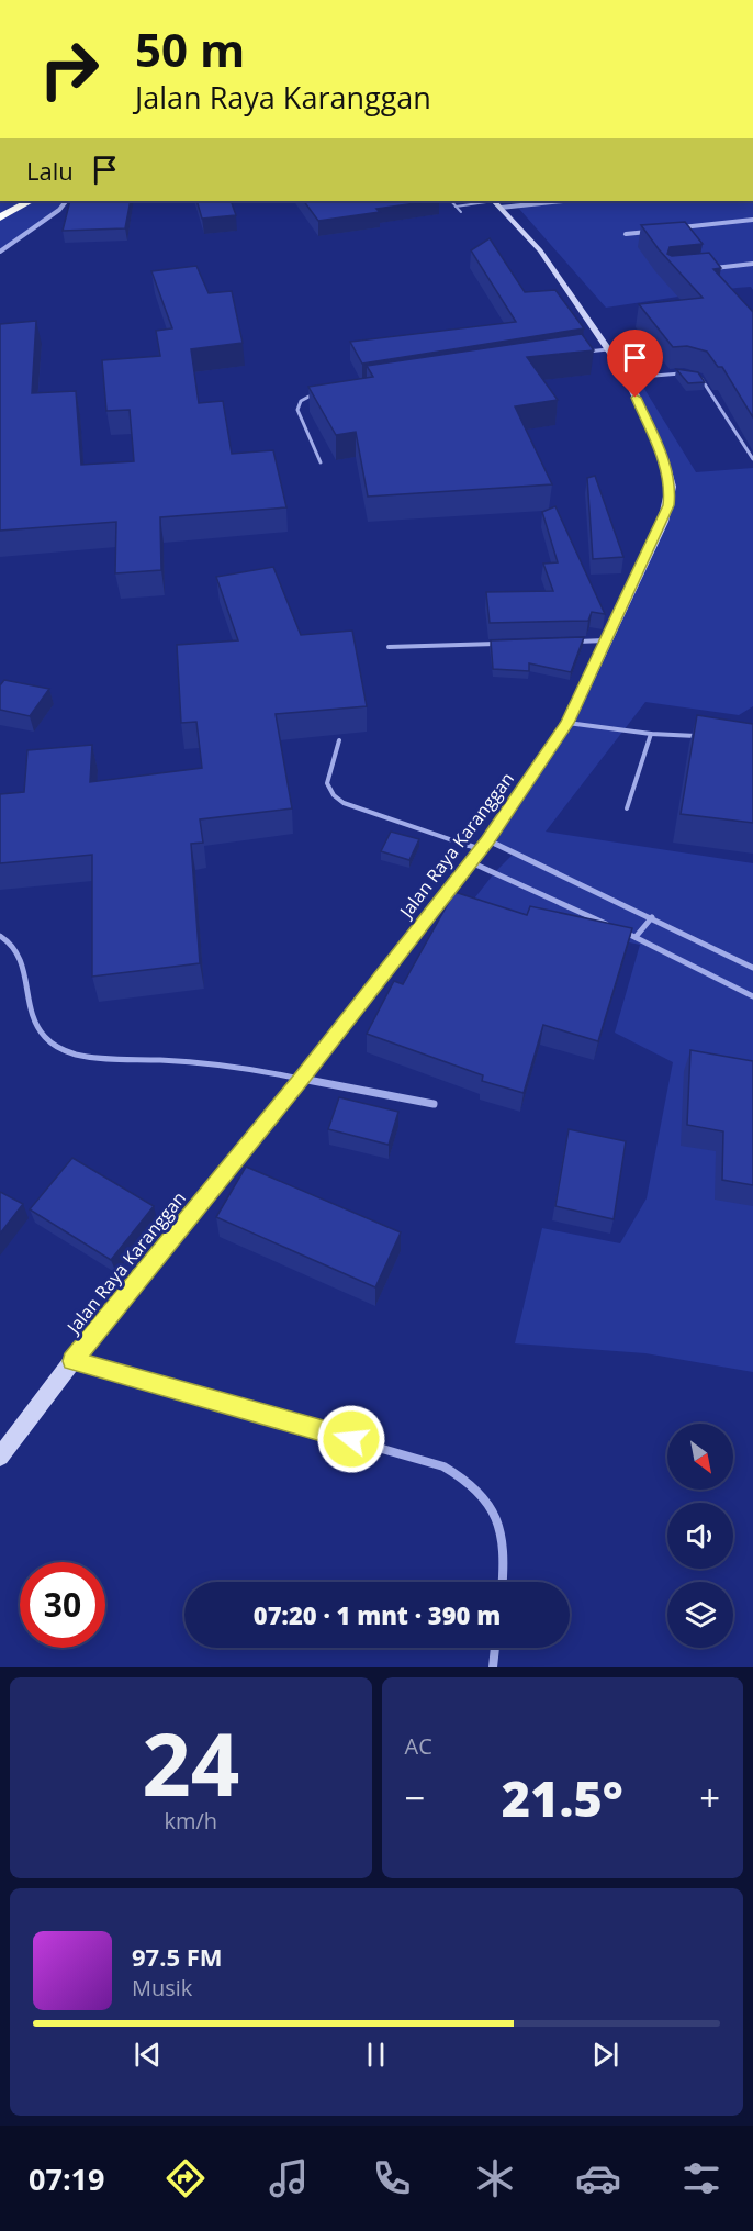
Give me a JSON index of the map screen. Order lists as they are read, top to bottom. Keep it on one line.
{"streets":{"street":["Jalan Raya Karanggan"]},"north":"bottom right","page":{"turn":["50 m","Jalan Raya Karanggan"],"then":"Lalu","limit":"30","trip":"07:20 · 1 mnt · 390 m","tile":[["24","km/h"],"AC"],"heat":["−","21.5°","+"],"song":["97.5 FM","Musik"],"tabs":"07:19"}}
